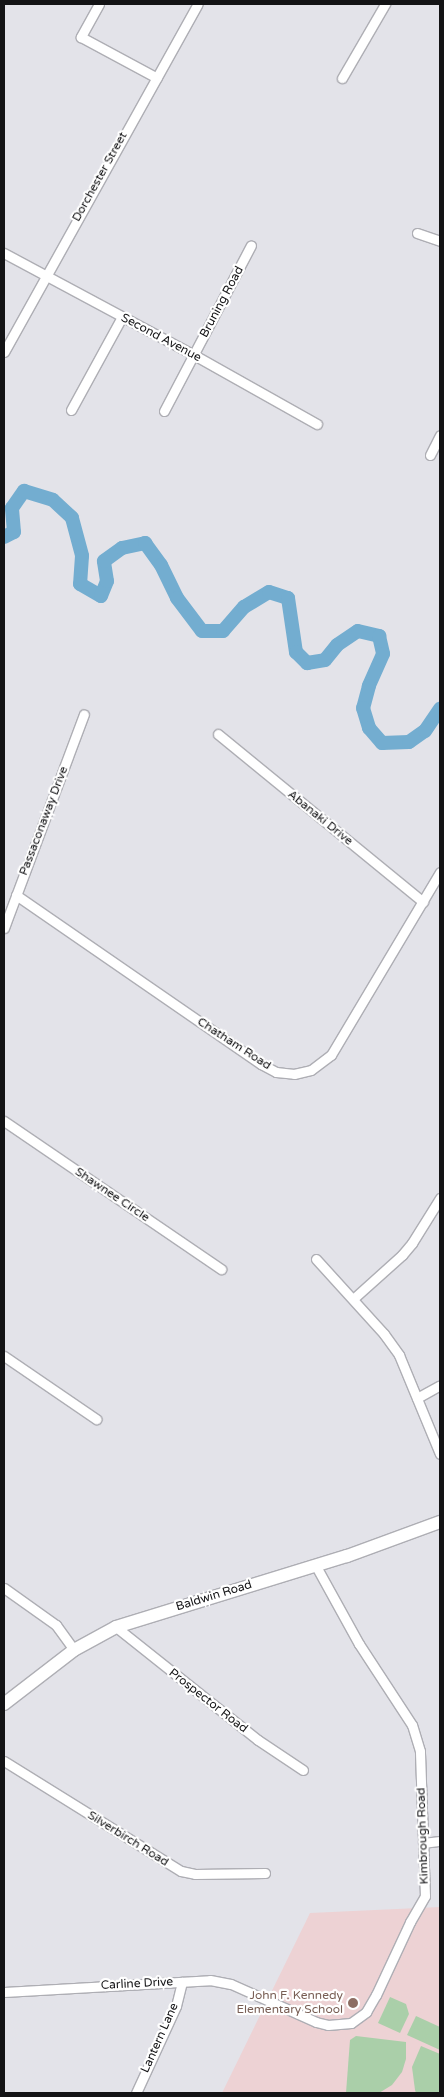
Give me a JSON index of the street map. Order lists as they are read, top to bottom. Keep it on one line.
{"streets":{"street":["Dorchester Street","Bruning Road","Second Avenue","Abanaki Drive","Passaconaway Drive","Chatham Road","Shawnee Circle","Baldwin Road","Prospector Road","Kimbrough Road","Silverbirch Road","Carline Drive","Lantern Lane"]},"crossings":[["Dorchester Street","Second Avenue"],["Bruning Road","Second Avenue"],["Abanaki Drive","Chatham Road"],["Passaconaway Drive","Chatham Road"],["Baldwin Road","Prospector Road"],["Baldwin Road","Kimbrough Road"],["Kimbrough Road","Carline Drive"],["Carline Drive","Lantern Lane"]],"places":["John F. Kennedy Elementary School"]}
